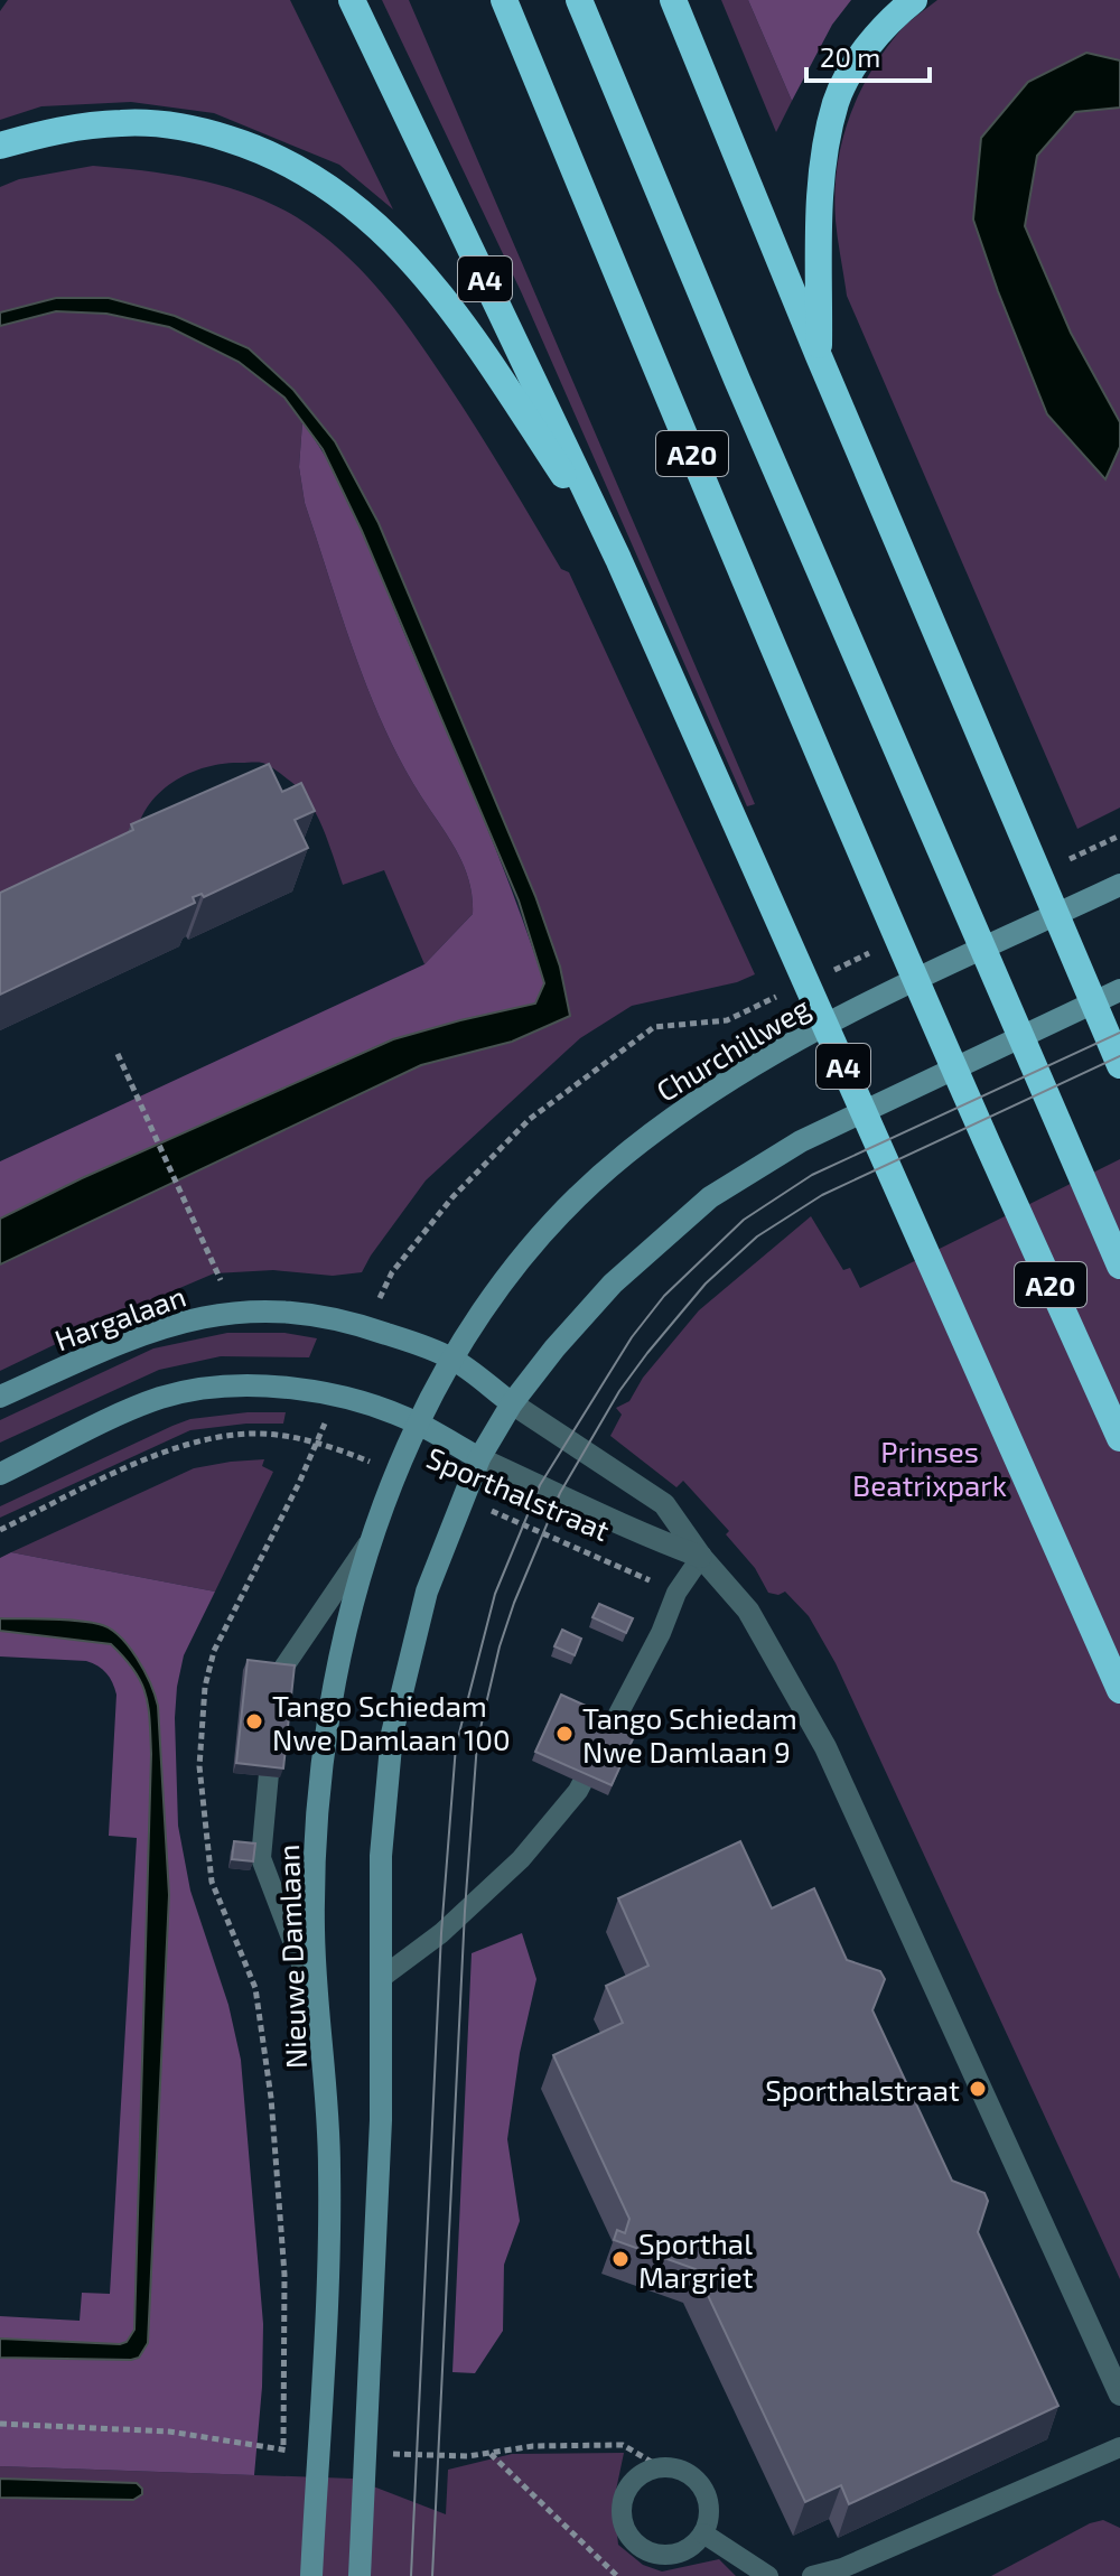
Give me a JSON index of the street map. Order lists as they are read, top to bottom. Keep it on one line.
{"streets":{"highway":["A4","A20"],"main road":["Churchillweg","Hargalaan","Nieuwe Damlaan"],"street":["Sporthalstraat"]},"crossings":[["Churchillweg","Hargalaan"],["Churchillweg","Nieuwe Damlaan"],["Hargalaan","Sporthalstraat"],["Hargalaan","Nieuwe Damlaan"],["Sporthalstraat","Nieuwe Damlaan"]],"parks":["Prinses Beatrixpark"],"places":["Tango Schiedam Nwe Damlaan 100","Tango Schiedam Nwe Damlaan 9","Sporthalstraat","Sporthal Margriet"],"scale_bar":"20 m"}
